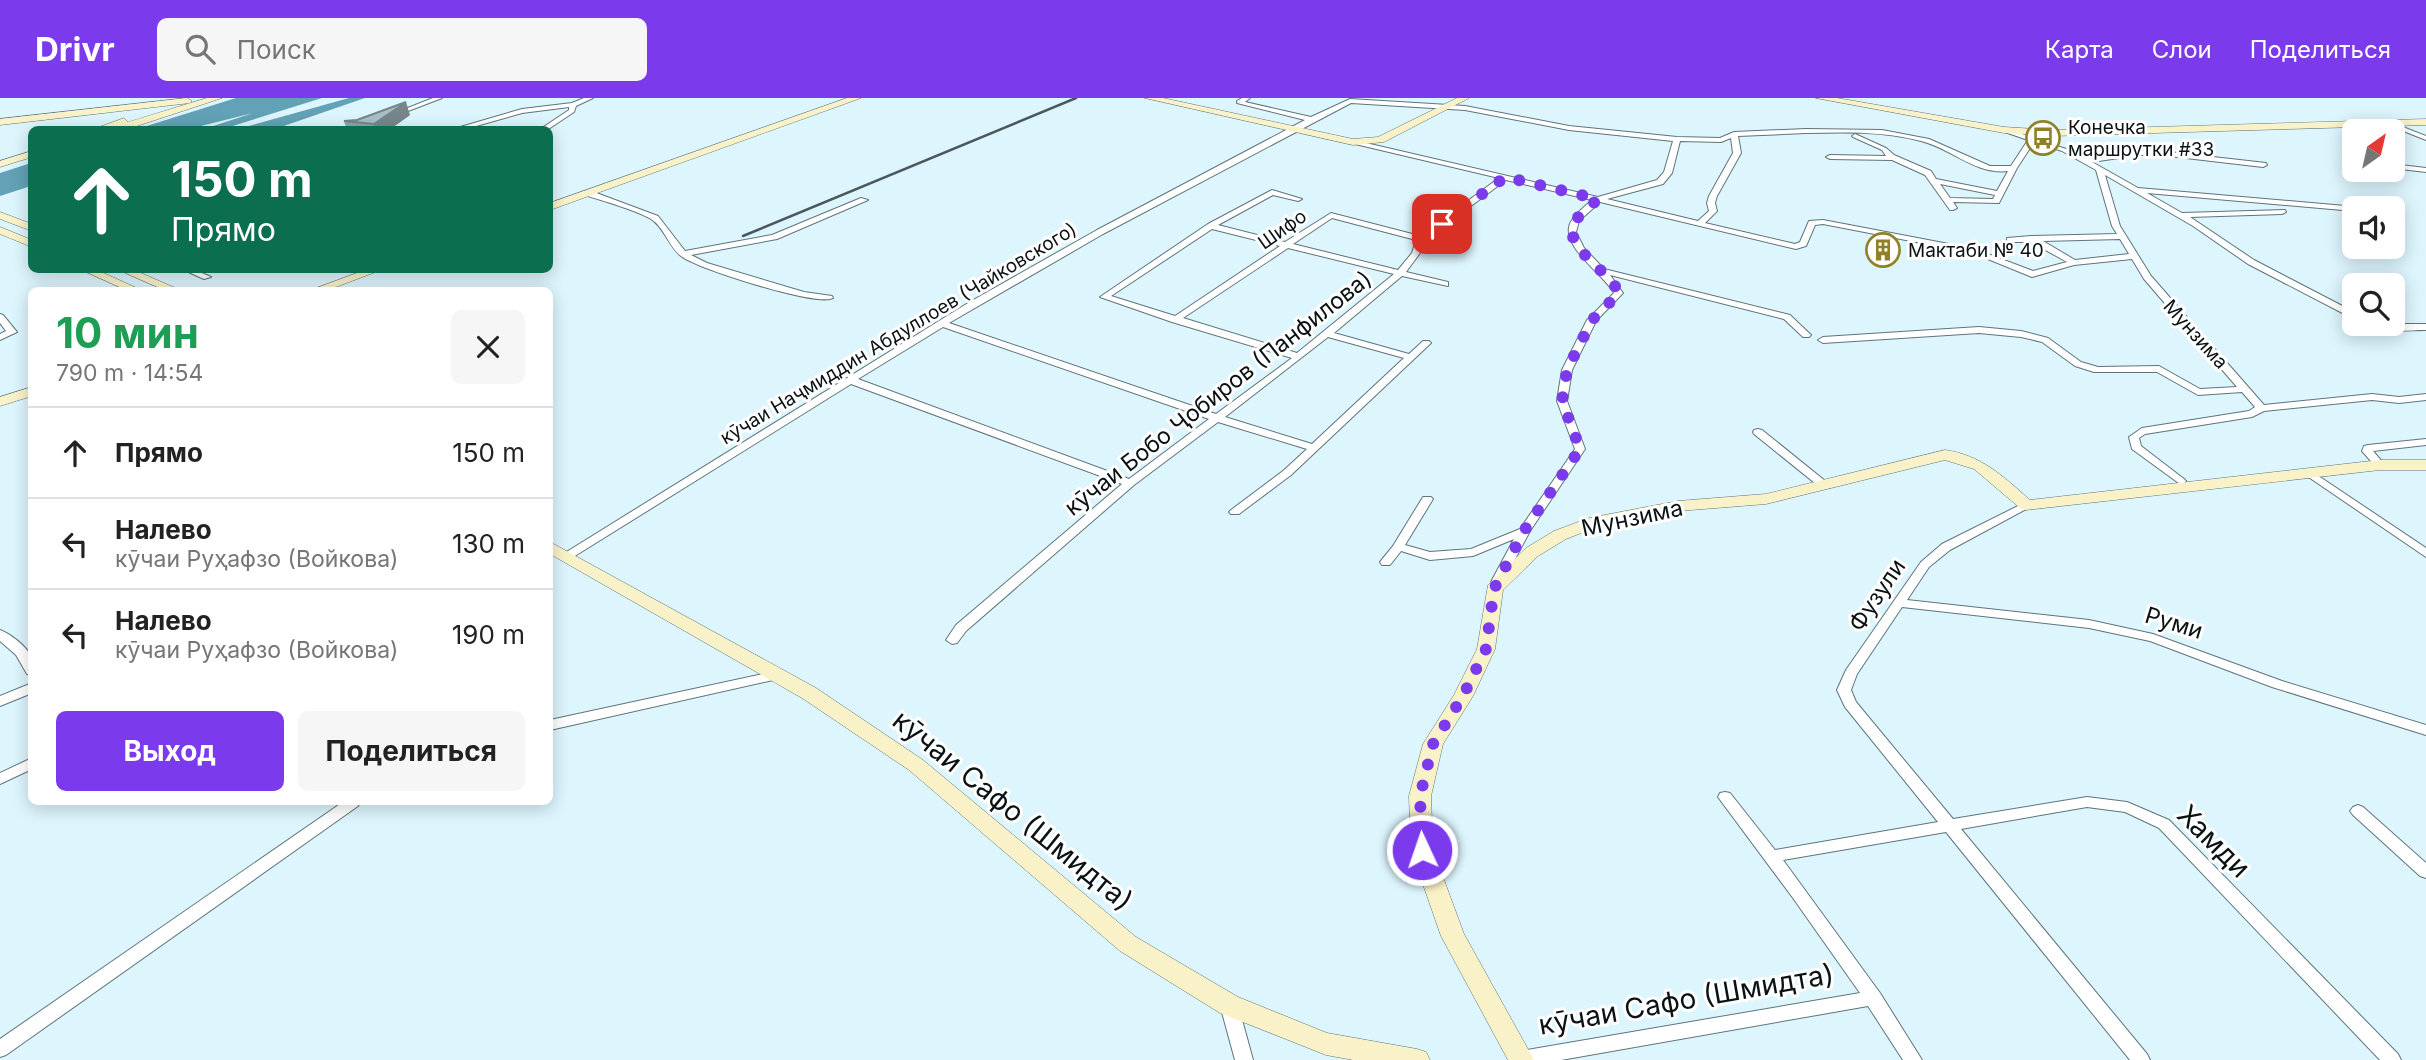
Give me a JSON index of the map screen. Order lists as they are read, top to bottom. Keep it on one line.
{"streets":{"street":["Шифо","кӯчаи Наҷмиддин Абдуллоев (Чайковского)","Мунзима","кӯчаи Бобо Ҷобиров (Панфилова)","Фузули","Руми","кӯчаи Сафо (Шмидта)","Хамди"]},"crossings":[["Шифо","кӯчаи Бобо Ҷобиров (Панфилова)"],["кӯчаи Наҷмиддин Абдуллоев (Чайковского)","кӯчаи Сафо (Шмидта)"],["Мунзима","Фузули"],["Фузули","Руми"],["Фузули","Хамди"]],"places":{"bus stop":["Конечка маршрутки #33"],"building":["Мактаби № 40"]},"north":"top right","page":{"header":"Drivr","search":"Поиск","nav":["Карта","Слои","Поделиться"],"turn":["150 m","Прямо"],"heading":["10 мин","790 m · 14:54"],"list":[{"name":"Прямо","value":"150 m"},{"name":"Налево","note":"кӯчаи Руҳафзо (Войкова)","value":"130 m"},{"name":"Налево","note":"кӯчаи Руҳафзо (Войкова)","value":"190 m"}],"buttons":["Выход","Поделиться"]}}
